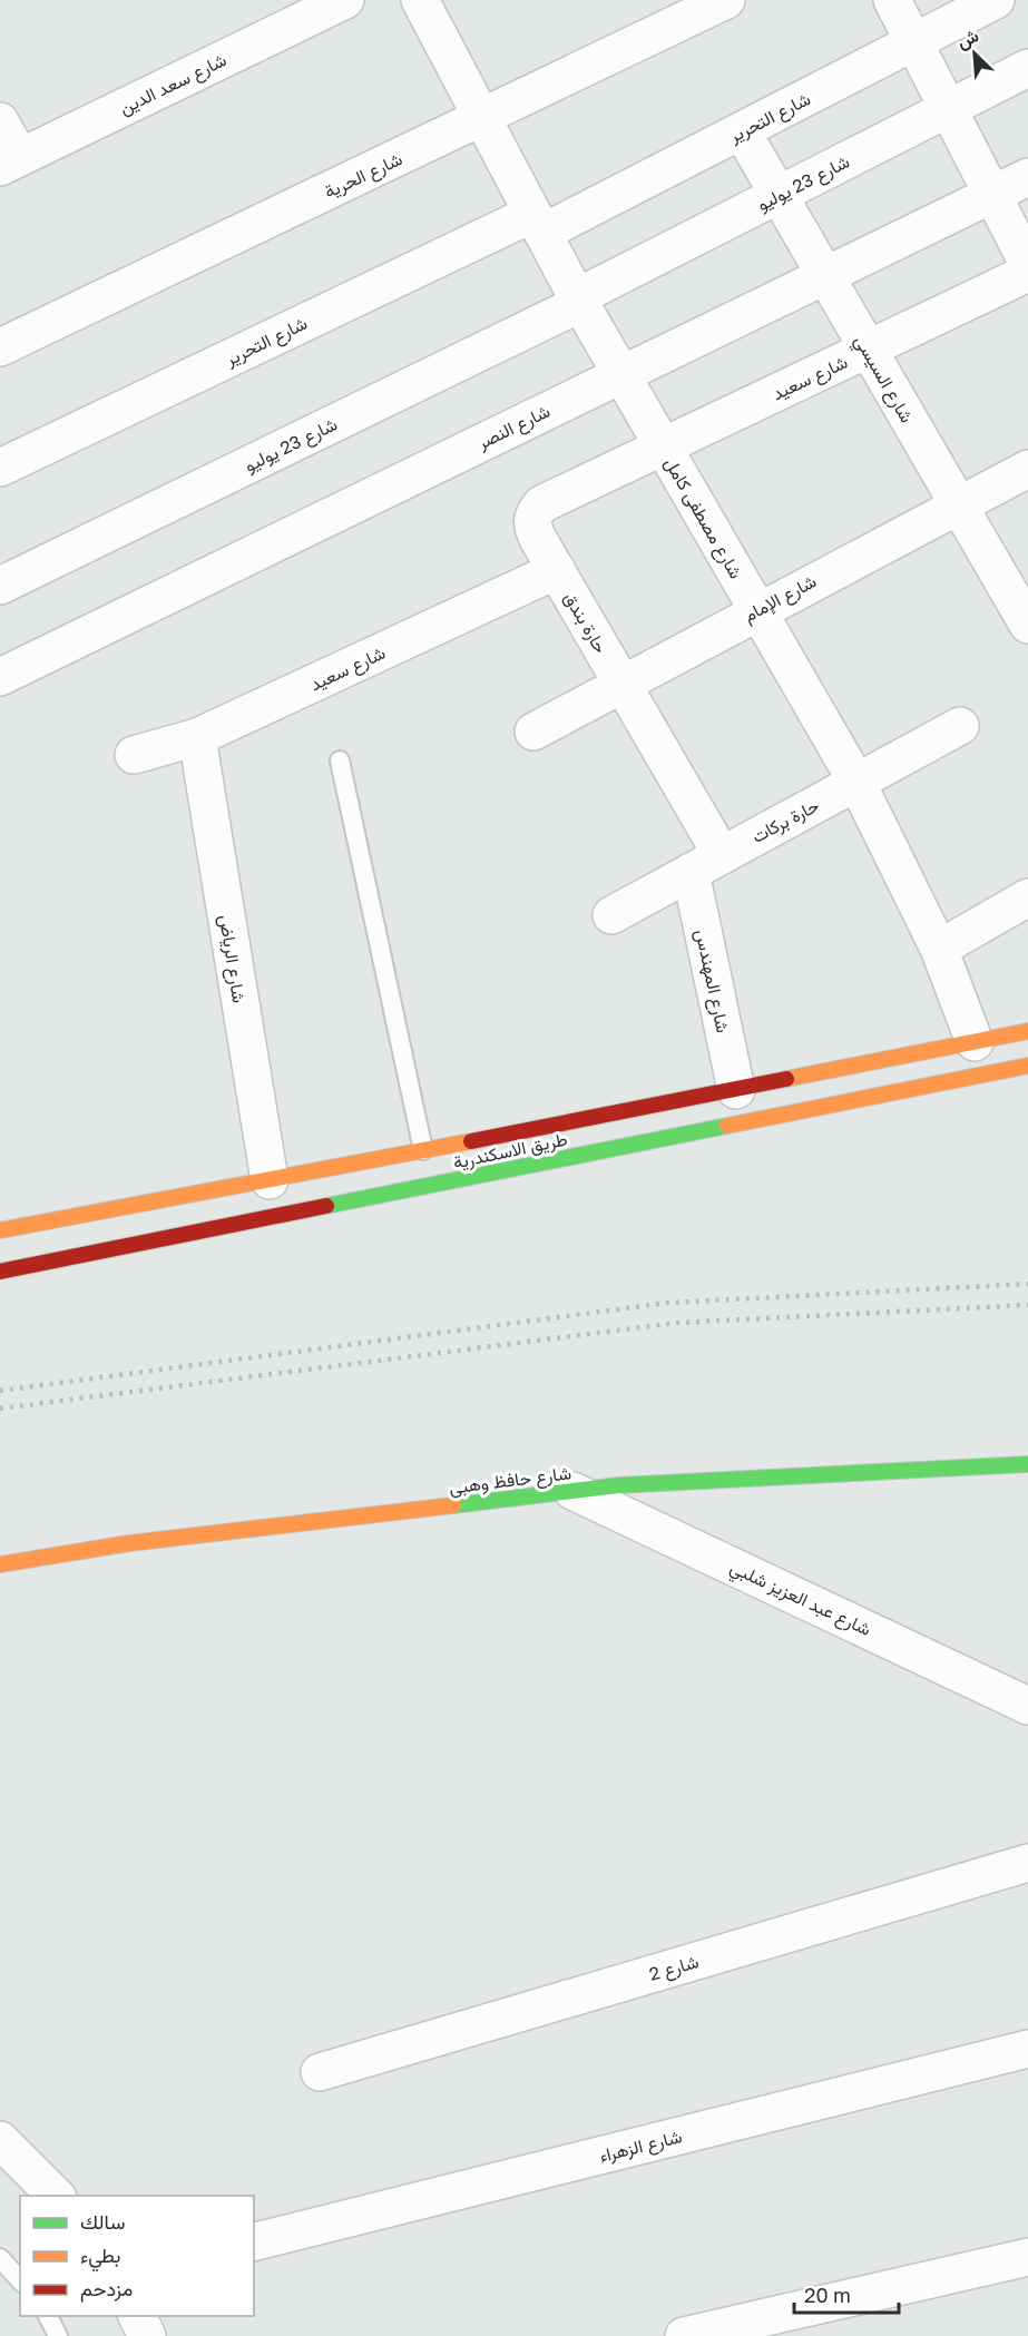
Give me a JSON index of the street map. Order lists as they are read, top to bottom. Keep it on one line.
{"streets":{"main road":["طريق الاسكندرية","شارع حافظ وهبى"],"street":["شارع سعد الدين","شارع التحرير","شارع الحرية","شارع 23 يوليو","شارع سعيد","شارع السيسي","شارع النصر","شارع مصطفى كامل","شارع الإمام","حارة بندق","حارة بركات","شارع الرياض","شارع المهندس","شارع عبد العزيز شلبي","شارع 2","شارع الزهراء"]},"crossings":[["شارع التحرير","شارع السيسي"],["شارع التحرير","شارع مصطفى كامل"],["شارع الحرية","شارع مصطفى كامل"],["شارع 23 يوليو","شارع السيسي"],["شارع 23 يوليو","شارع مصطفى كامل"],["شارع سعيد","شارع السيسي"],["شارع سعيد","شارع مصطفى كامل"],["شارع سعيد","حارة بندق"],["شارع سعيد","شارع الرياض"],["شارع السيسي","شارع النصر"],["شارع السيسي","شارع الإمام"],["شارع النصر","شارع مصطفى كامل"],["شارع مصطفى كامل","شارع الإمام"],["شارع مصطفى كامل","حارة بندق"],["شارع مصطفى كامل","حارة بركات"],["شارع مصطفى كامل","طريق الاسكندرية"],["شارع الإمام","حارة بندق"],["حارة بندق","حارة بركات"],["حارة بندق","شارع المهندس"],["حارة بركات","شارع المهندس"],["شارع الرياض","طريق الاسكندرية"],["شارع المهندس","طريق الاسكندرية"],["شارع حافظ وهبى","شارع عبد العزيز شلبي"]],"legend":["سالك","بطيء","مزدحم"],"scale_bar":"20 m","north":"top left"}
